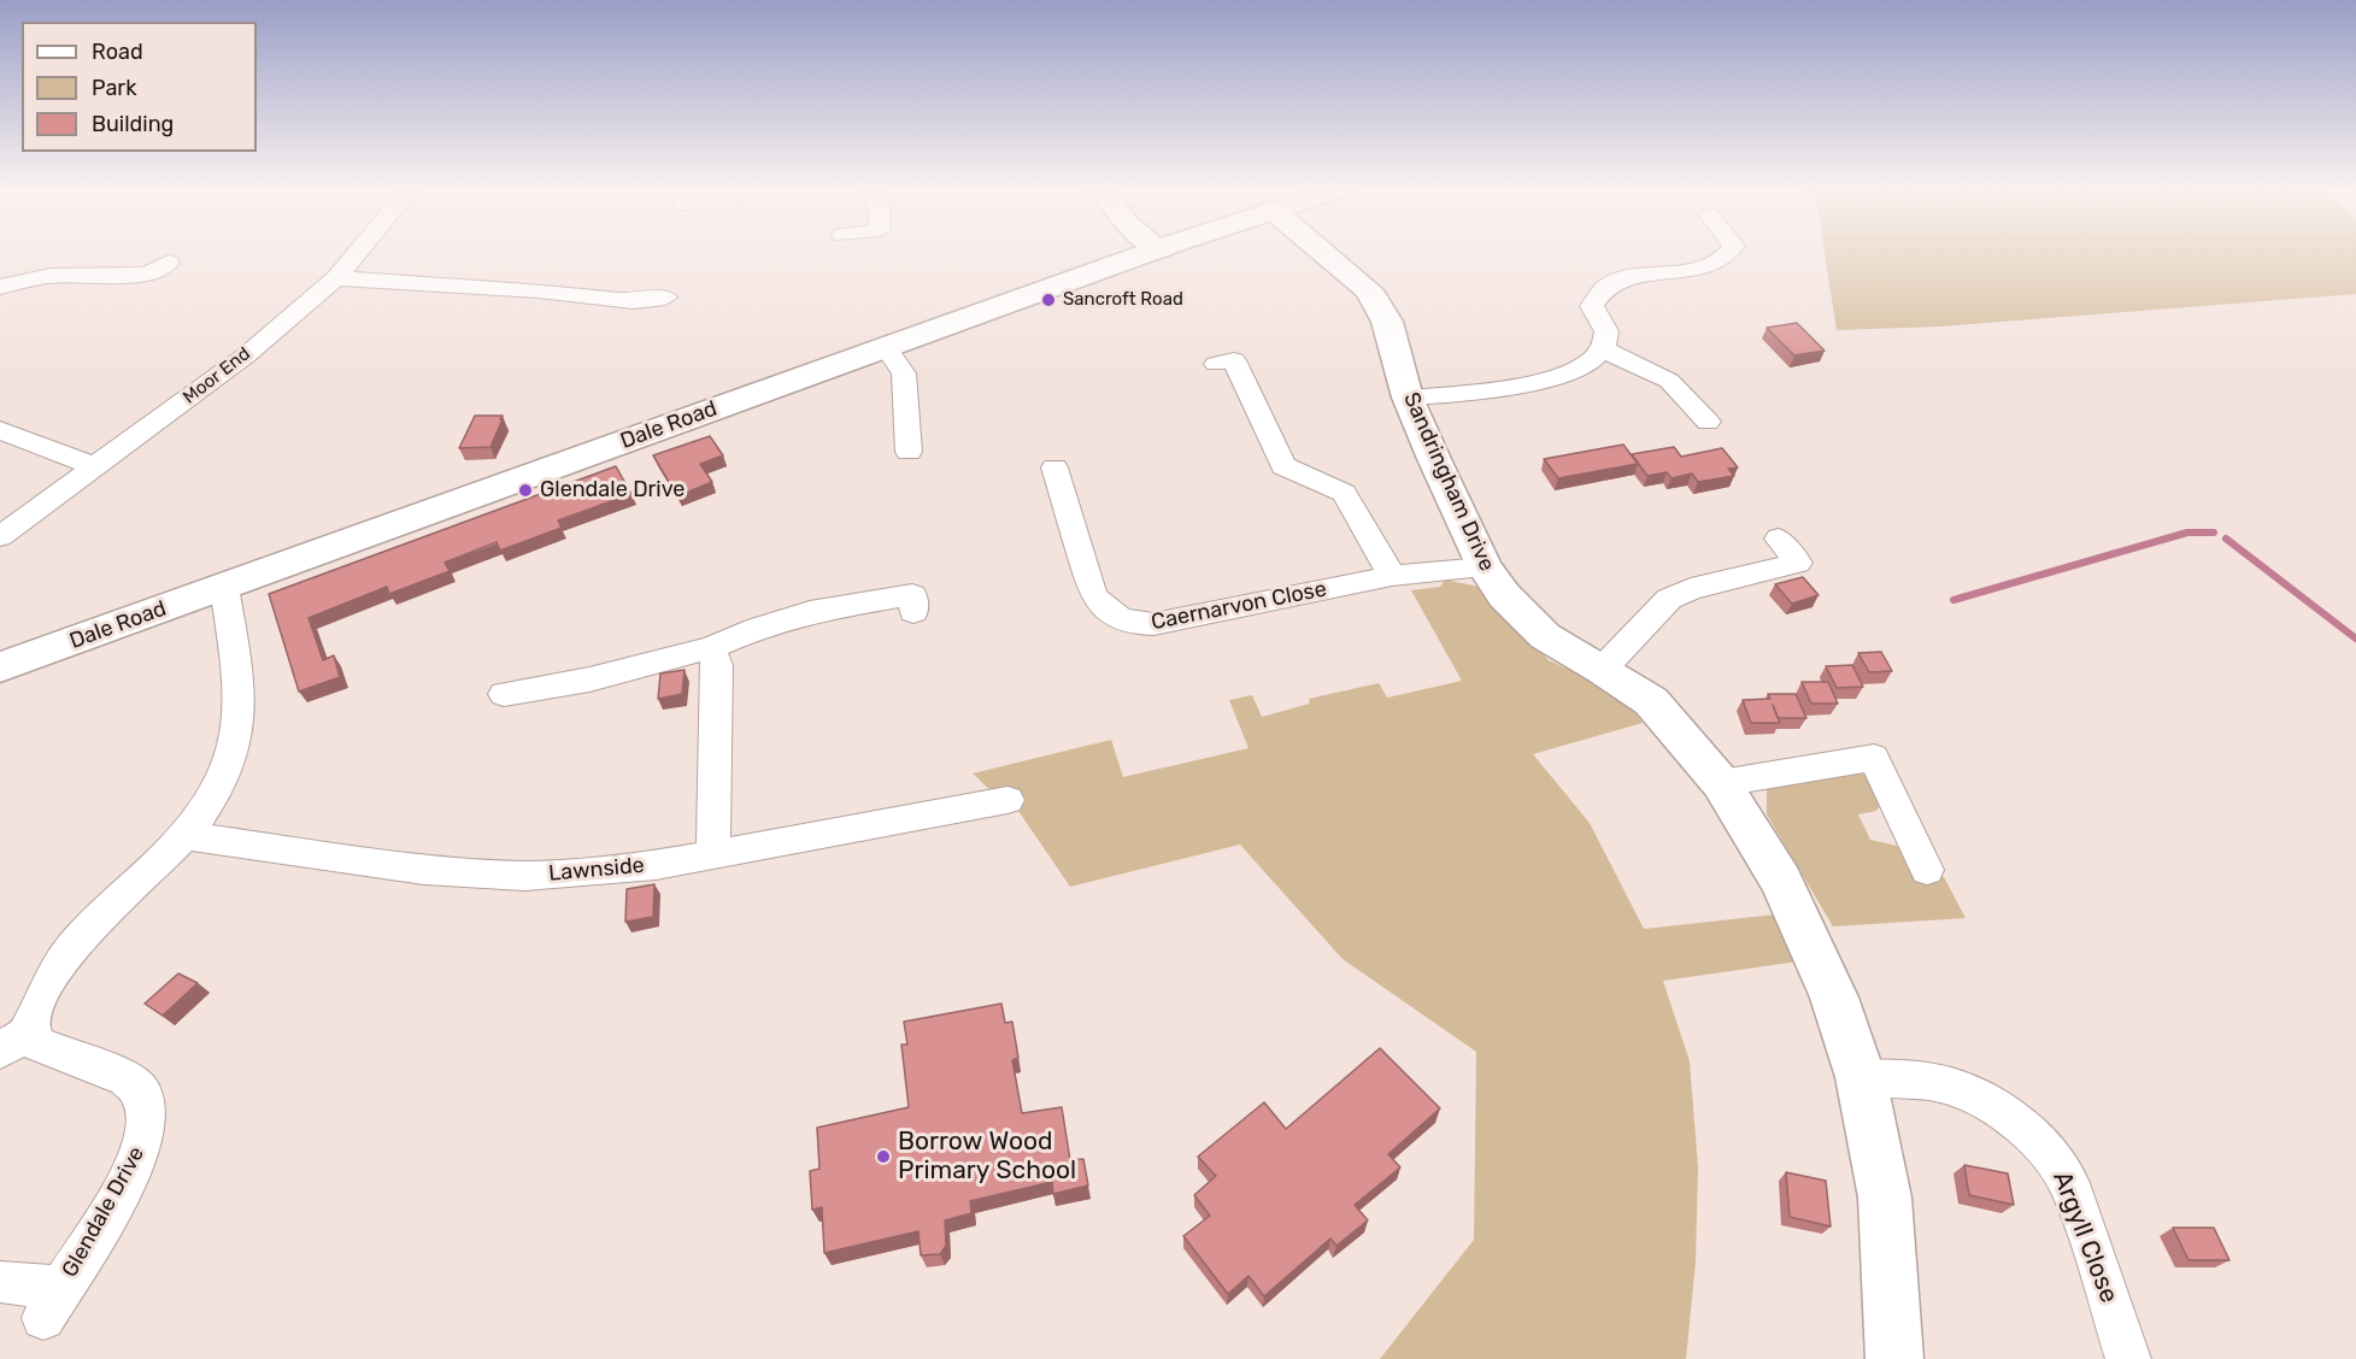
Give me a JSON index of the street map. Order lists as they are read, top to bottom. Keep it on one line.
{"streets":{"street":["Moor End","Dale Road","Sandringham Drive","Caernarvon Close","Lawnside","Glendale Drive","Argyll Close"]},"crossings":[["Dale Road","Glendale Drive"],["Sandringham Drive","Caernarvon Close"],["Sandringham Drive","Argyll Close"],["Lawnside","Glendale Drive"]],"places":["Sancroft Road","Glendale Drive","Borrow Wood Primary School"],"legend":["Road","Park","Building"]}
